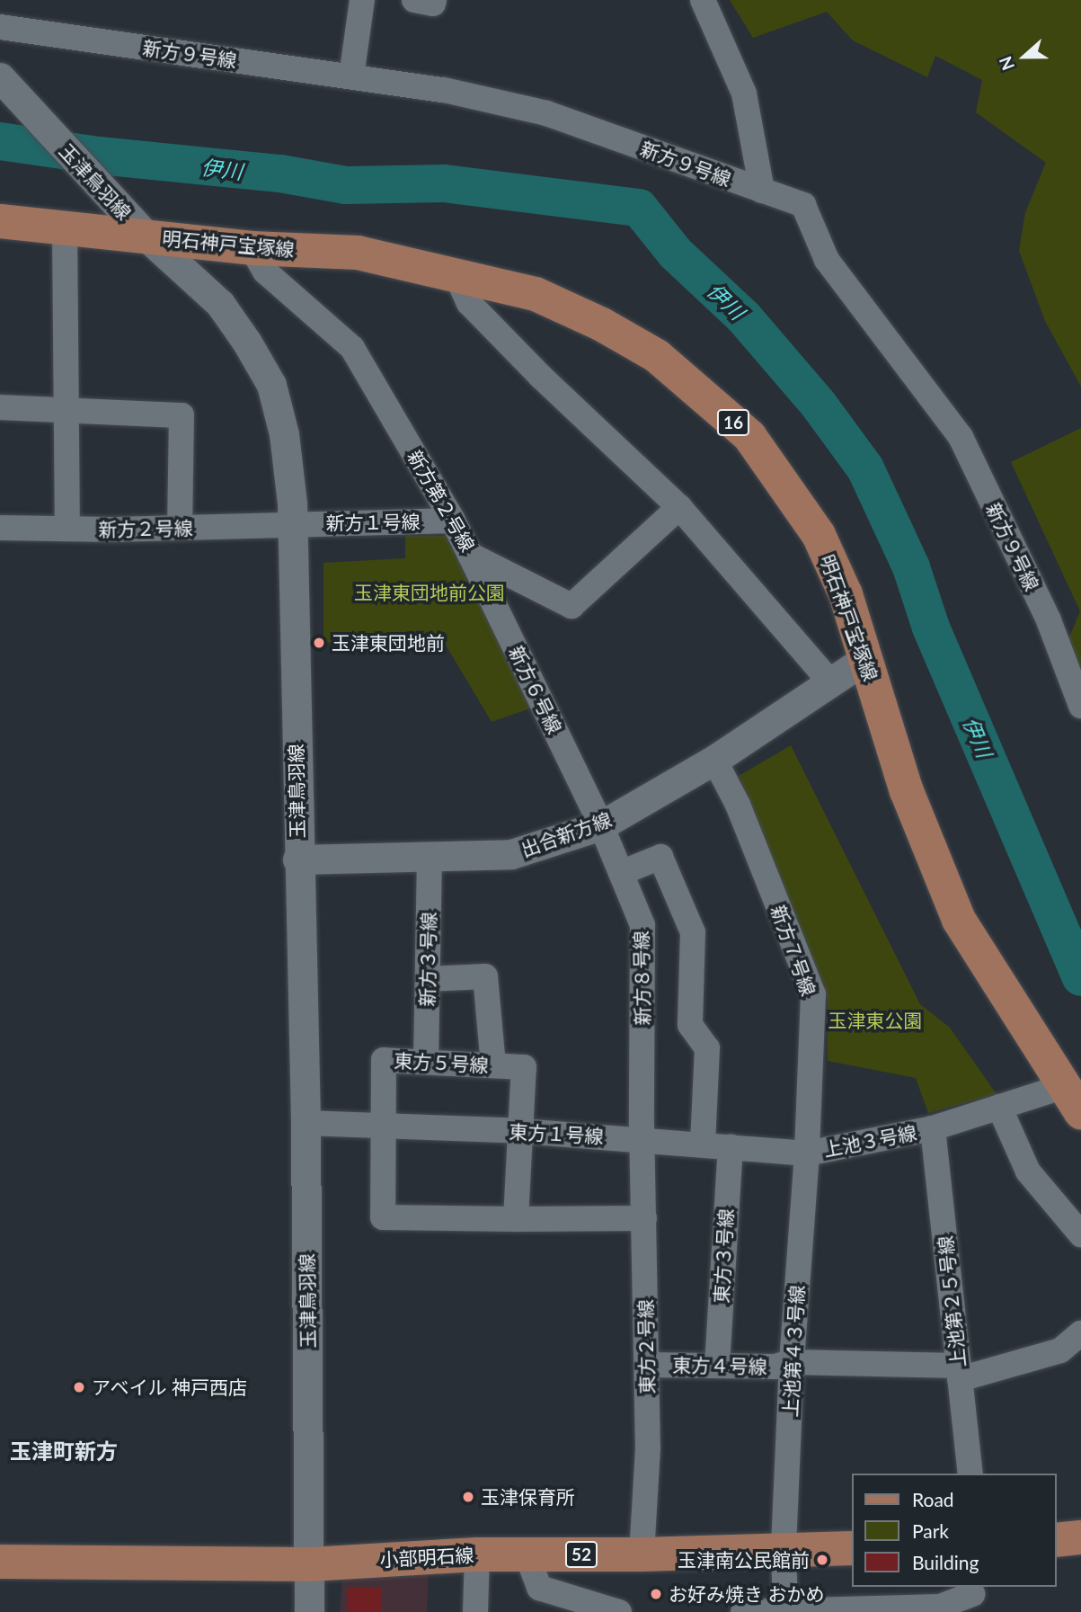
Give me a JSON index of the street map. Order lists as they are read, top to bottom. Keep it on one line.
{"streets":{"main road":["明石神戸宝塚線","16","52","小部明石線"],"street":["新方９号線","玉津鳥羽線","新方第２号線","新方１号線","新方２号線","新方６号線","出合新方線","新方７号線","新方３号線","新方８号線","東方５号線","東方１号線","上池３号線","東方３号線","上池第２５号線","東方２号線","上池第４３号線","東方４号線"]},"crossings":[["玉津鳥羽線","明石神戸宝塚線"],["玉津鳥羽線","新方１号線"],["玉津鳥羽線","新方２号線"],["玉津鳥羽線","出合新方線"],["玉津鳥羽線","東方１号線"],["玉津鳥羽線","小部明石線"],["明石神戸宝塚線","新方第２号線"],["明石神戸宝塚線","出合新方線"],["明石神戸宝塚線","上池３号線"],["新方第２号線","新方１号線"],["新方第２号線","新方６号線"],["新方１号線","新方２号線"],["新方６号線","出合新方線"],["新方６号線","新方８号線"],["出合新方線","新方７号線"],["出合新方線","新方３号線"],["出合新方線","新方８号線"],["新方７号線","東方１号線"],["新方７号線","上池３号線"],["新方７号線","上池第４３号線"],["新方３号線","東方５号線"],["新方８号線","東方１号線"],["新方８号線","東方２号線"],["東方５号線","東方１号線"],["東方５号線","東方２号線"],["東方１号線","上池３号線"],["東方１号線","東方３号線"],["東方１号線","東方２号線"],["東方１号線","上池第４３号線"],["上池３号線","上池第２５号線"],["上池３号線","上池第４３号線"],["東方３号線","東方４号線"],["上池第２５号線","東方４号線"],["東方２号線","東方４号線"],["東方２号線","小部明石線"],["上池第４３号線","東方４号線"],["上池第４３号線","小部明石線"]],"districts":["玉津町新方"],"water":["伊川"],"parks":["玉津東団地前公園","玉津東公園"],"places":["玉津東団地前","アベイル 神戸西店","玉津保育所","玉津南公民館前","お好み焼き おかめ"],"legend":["Road","Park","Building"],"north":"left"}
